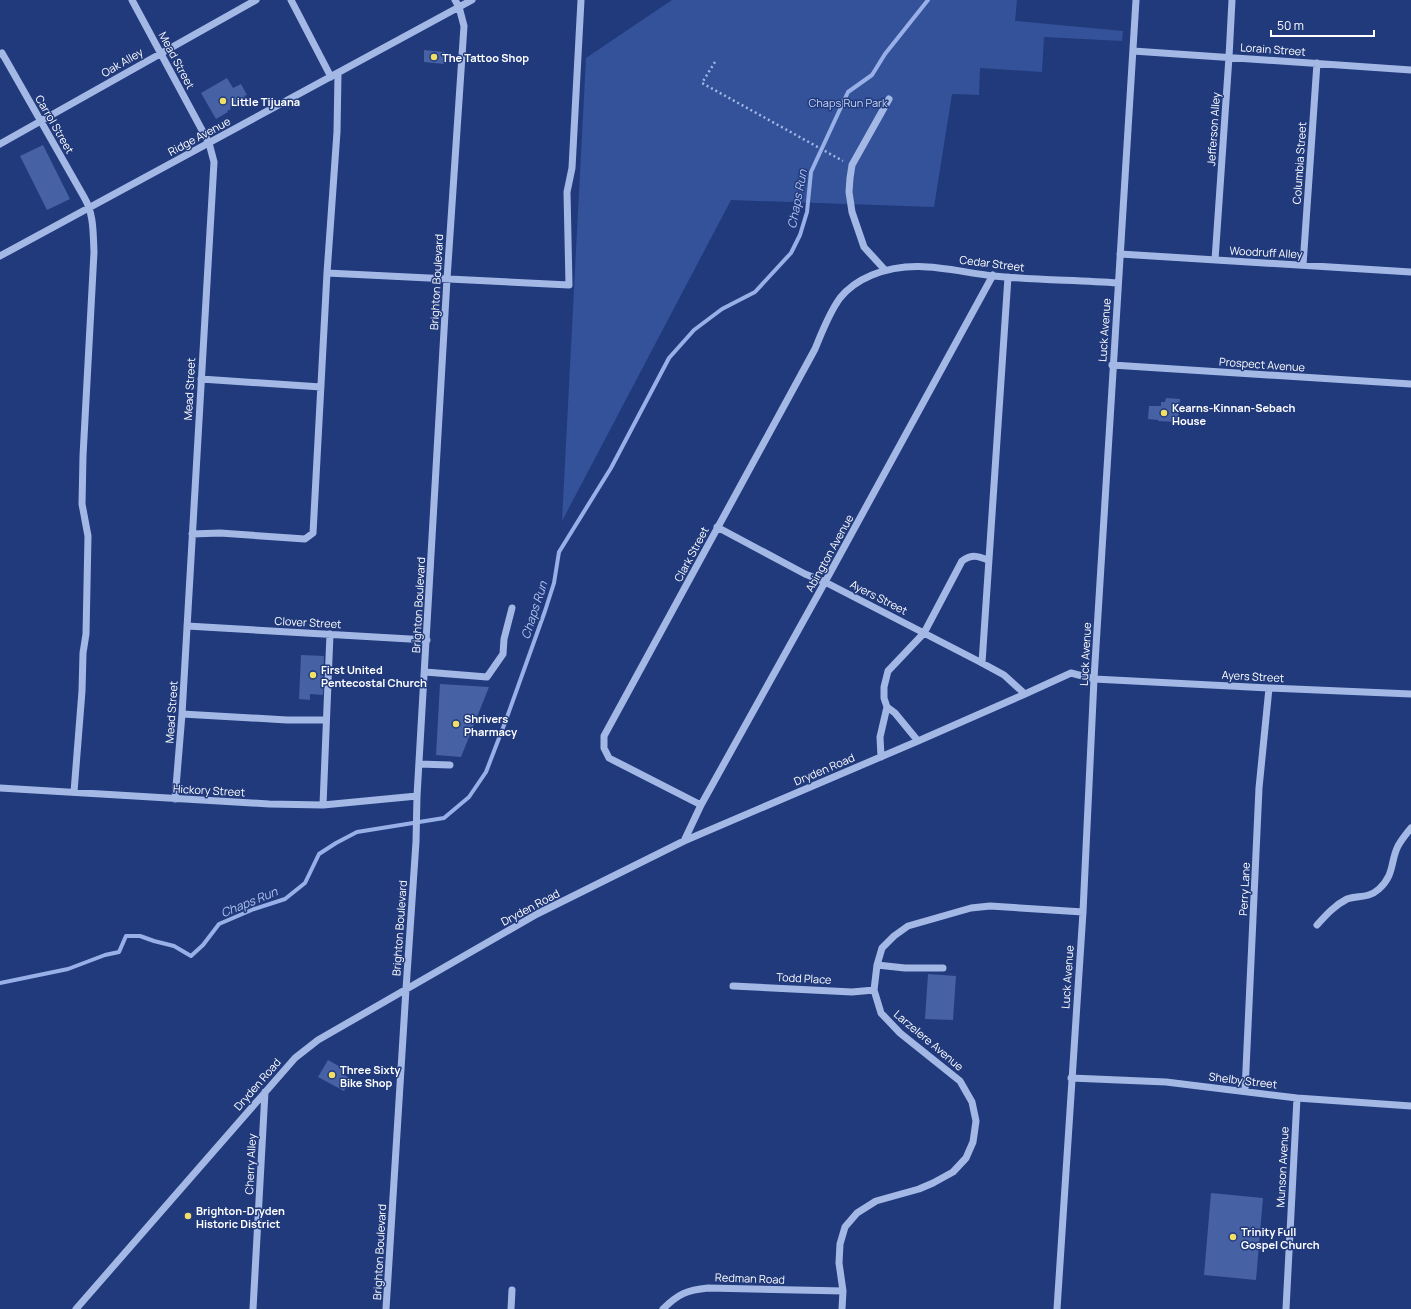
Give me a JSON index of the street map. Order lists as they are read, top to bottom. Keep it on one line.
{"streets":{"street":["Lorain Street","Mead Street","Oak Alley","Carrol Street","Jefferson Alley","Ridge Avenue","Columbia Street","Woodruff Alley","Cedar Street","Brighton Boulevard","Luck Avenue","Prospect Avenue","Abington Avenue","Clark Street","Ayers Street","Clover Street","Dryden Road","Hickory Street","Perry Lane","Todd Place","Larzelere Avenue","Shelby Street","Cherry Alley","Munson Avenue","Redman Road"]},"crossings":[["Lorain Street","Jefferson Alley"],["Lorain Street","Columbia Street"],["Lorain Street","Luck Avenue"],["Mead Street","Oak Alley"],["Mead Street","Ridge Avenue"],["Mead Street","Clover Street"],["Mead Street","Hickory Street"],["Oak Alley","Carrol Street"],["Carrol Street","Ridge Avenue"],["Jefferson Alley","Woodruff Alley"],["Ridge Avenue","Brighton Boulevard"],["Columbia Street","Woodruff Alley"],["Woodruff Alley","Luck Avenue"],["Cedar Street","Luck Avenue"],["Cedar Street","Abington Avenue"],["Cedar Street","Clark Street"],["Brighton Boulevard","Clover Street"],["Brighton Boulevard","Dryden Road"],["Brighton Boulevard","Hickory Street"],["Luck Avenue","Prospect Avenue"],["Luck Avenue","Ayers Street"],["Luck Avenue","Dryden Road"],["Luck Avenue","Larzelere Avenue"],["Luck Avenue","Shelby Street"],["Abington Avenue","Clark Street"],["Abington Avenue","Ayers Street"],["Abington Avenue","Dryden Road"],["Clark Street","Ayers Street"],["Ayers Street","Dryden Road"],["Ayers Street","Perry Lane"],["Dryden Road","Cherry Alley"],["Perry Lane","Shelby Street"],["Todd Place","Larzelere Avenue"],["Larzelere Avenue","Redman Road"],["Shelby Street","Munson Avenue"]],"water":["Chaps Run"],"parks":["Chaps Run Park"],"places":["The Tattoo Shop","Little Tijuana","Kearns-Kinnan-Sebach House","First United Pentecostal Church","Shrivers Pharmacy","Three Sixty Bike Shop","Brighton-Dryden Historic District","Trinity Full Gospel Church"],"scale_bar":"50 m"}
